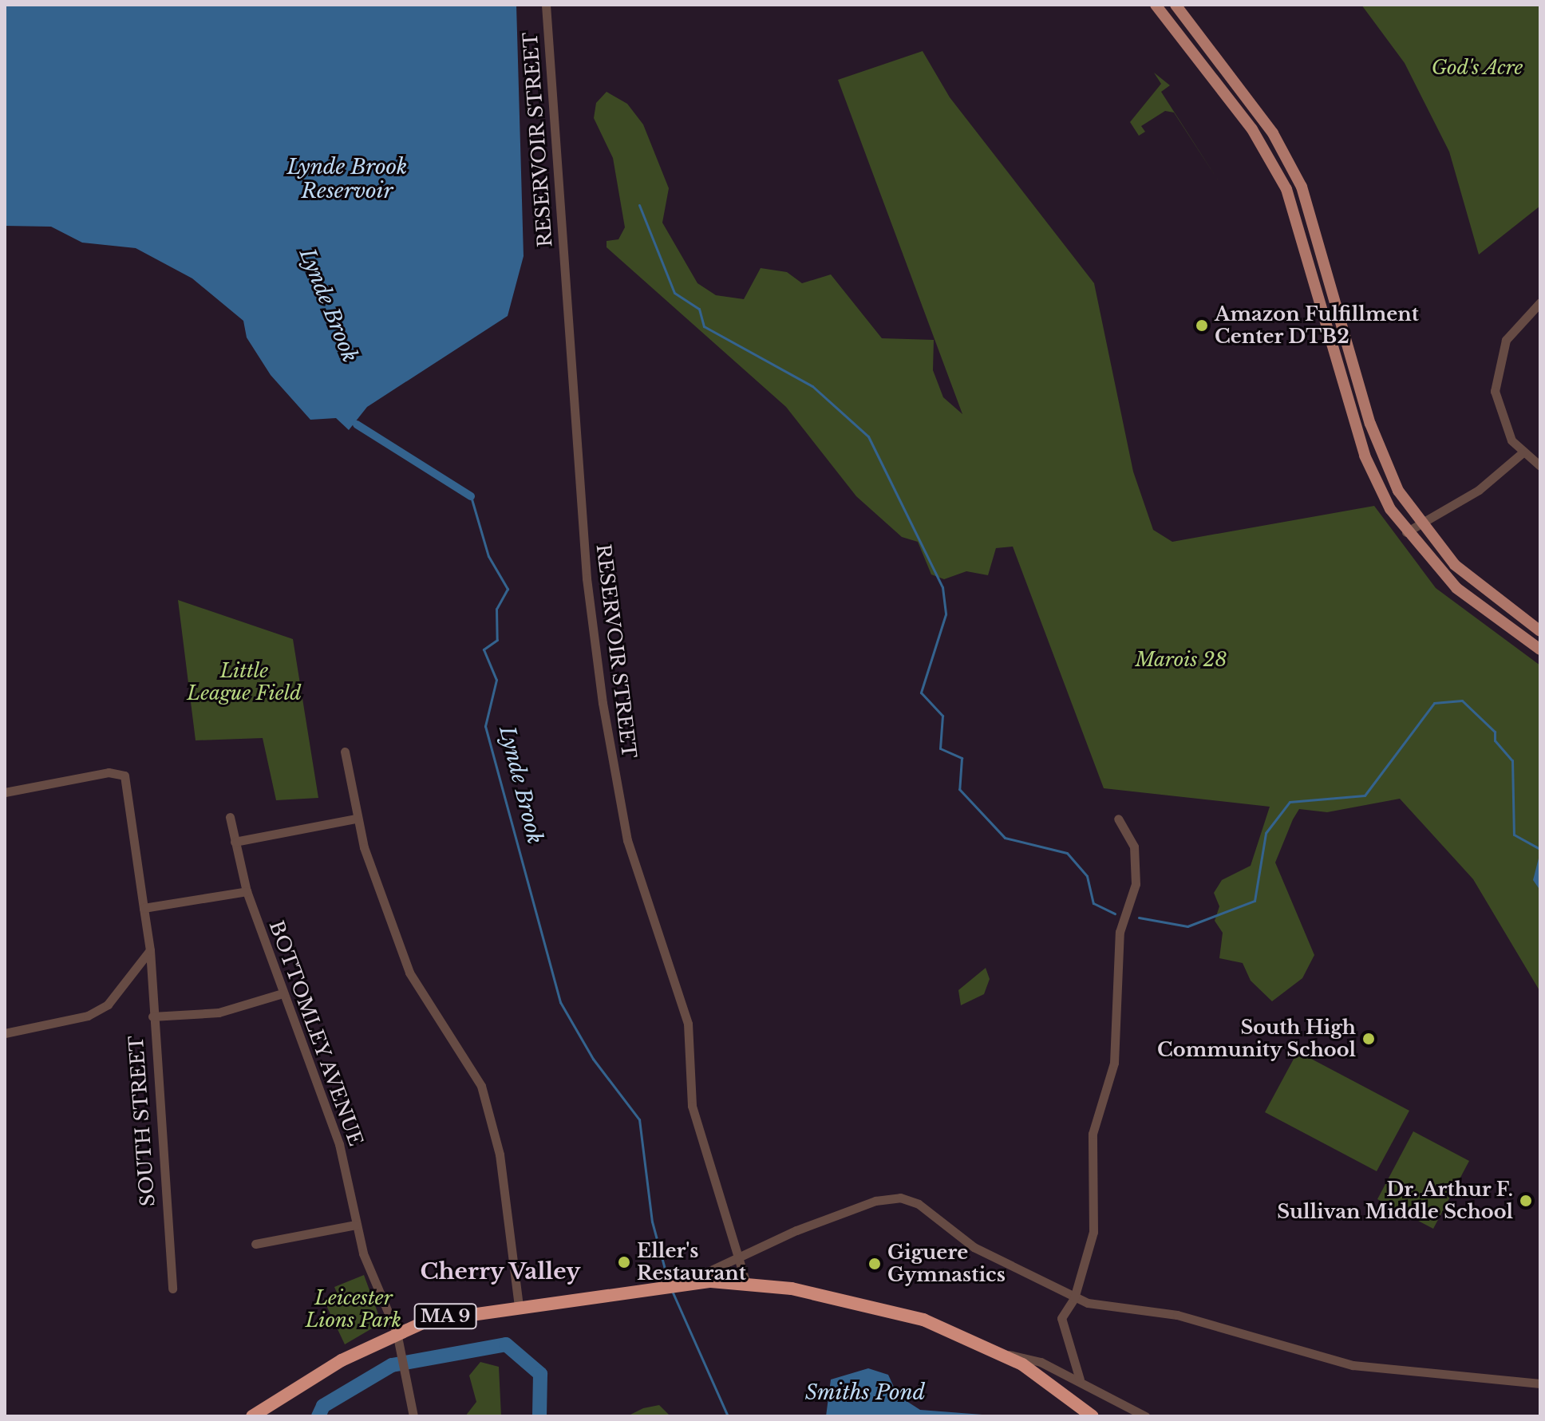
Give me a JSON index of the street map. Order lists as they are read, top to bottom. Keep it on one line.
{"streets":{"highway":["MA 9"],"street":["RESERVOIR STREET","BOTTOMLEY AVENUE","SOUTH STREET"]},"crossings":[["RESERVOIR STREET","MA 9"],["BOTTOMLEY AVENUE","MA 9"]],"districts":["Cherry Valley"],"water":["Lynde Brook Reservoir","Lynde Brook","Smiths Pond"],"parks":["God's Acre","Marois 28","Little League Field","Leicester Lions Park"],"places":["Amazon Fulfillment Center DTB2","South High Community School","Dr. Arthur F. Sullivan Middle School","Eller's Restaurant","Giguere Gymnastics"]}
